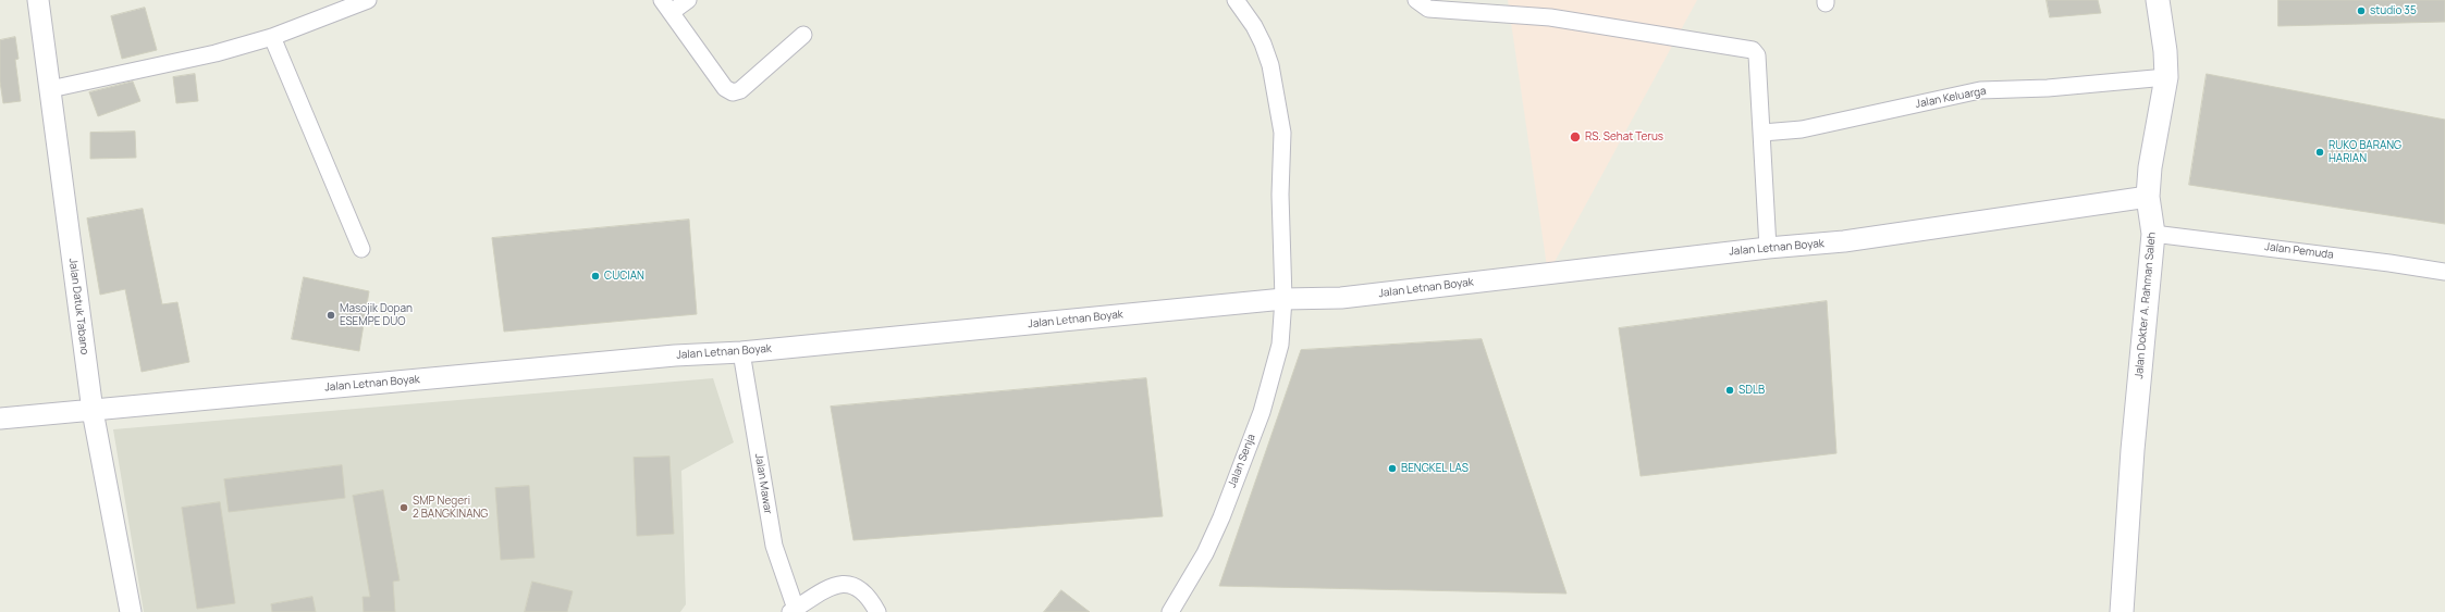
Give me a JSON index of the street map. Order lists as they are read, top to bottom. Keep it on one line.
{"streets":{"main road":["Jalan Dokter A. Rahman Saleh"],"street":["Jalan Keluarga","Jalan Letnan Boyak","Jalan Pemuda","Jalan Datuk Tabano","Jalan Senja","Jalan Mawar"]},"crossings":[["Jalan Keluarga","Jalan Dokter A. Rahman Saleh"],["Jalan Letnan Boyak","Jalan Dokter A. Rahman Saleh"],["Jalan Letnan Boyak","Jalan Datuk Tabano"],["Jalan Letnan Boyak","Jalan Senja"],["Jalan Letnan Boyak","Jalan Mawar"],["Jalan Pemuda","Jalan Dokter A. Rahman Saleh"]],"places":["studio 35","RS. Sehat Terus","RUKO BARANG HARIAN","CUCIAN","Masojik Dopan ESEMPE DUO","SDLB","BENGKEL LAS","SMP Negeri 2 BANGKINANG"]}
